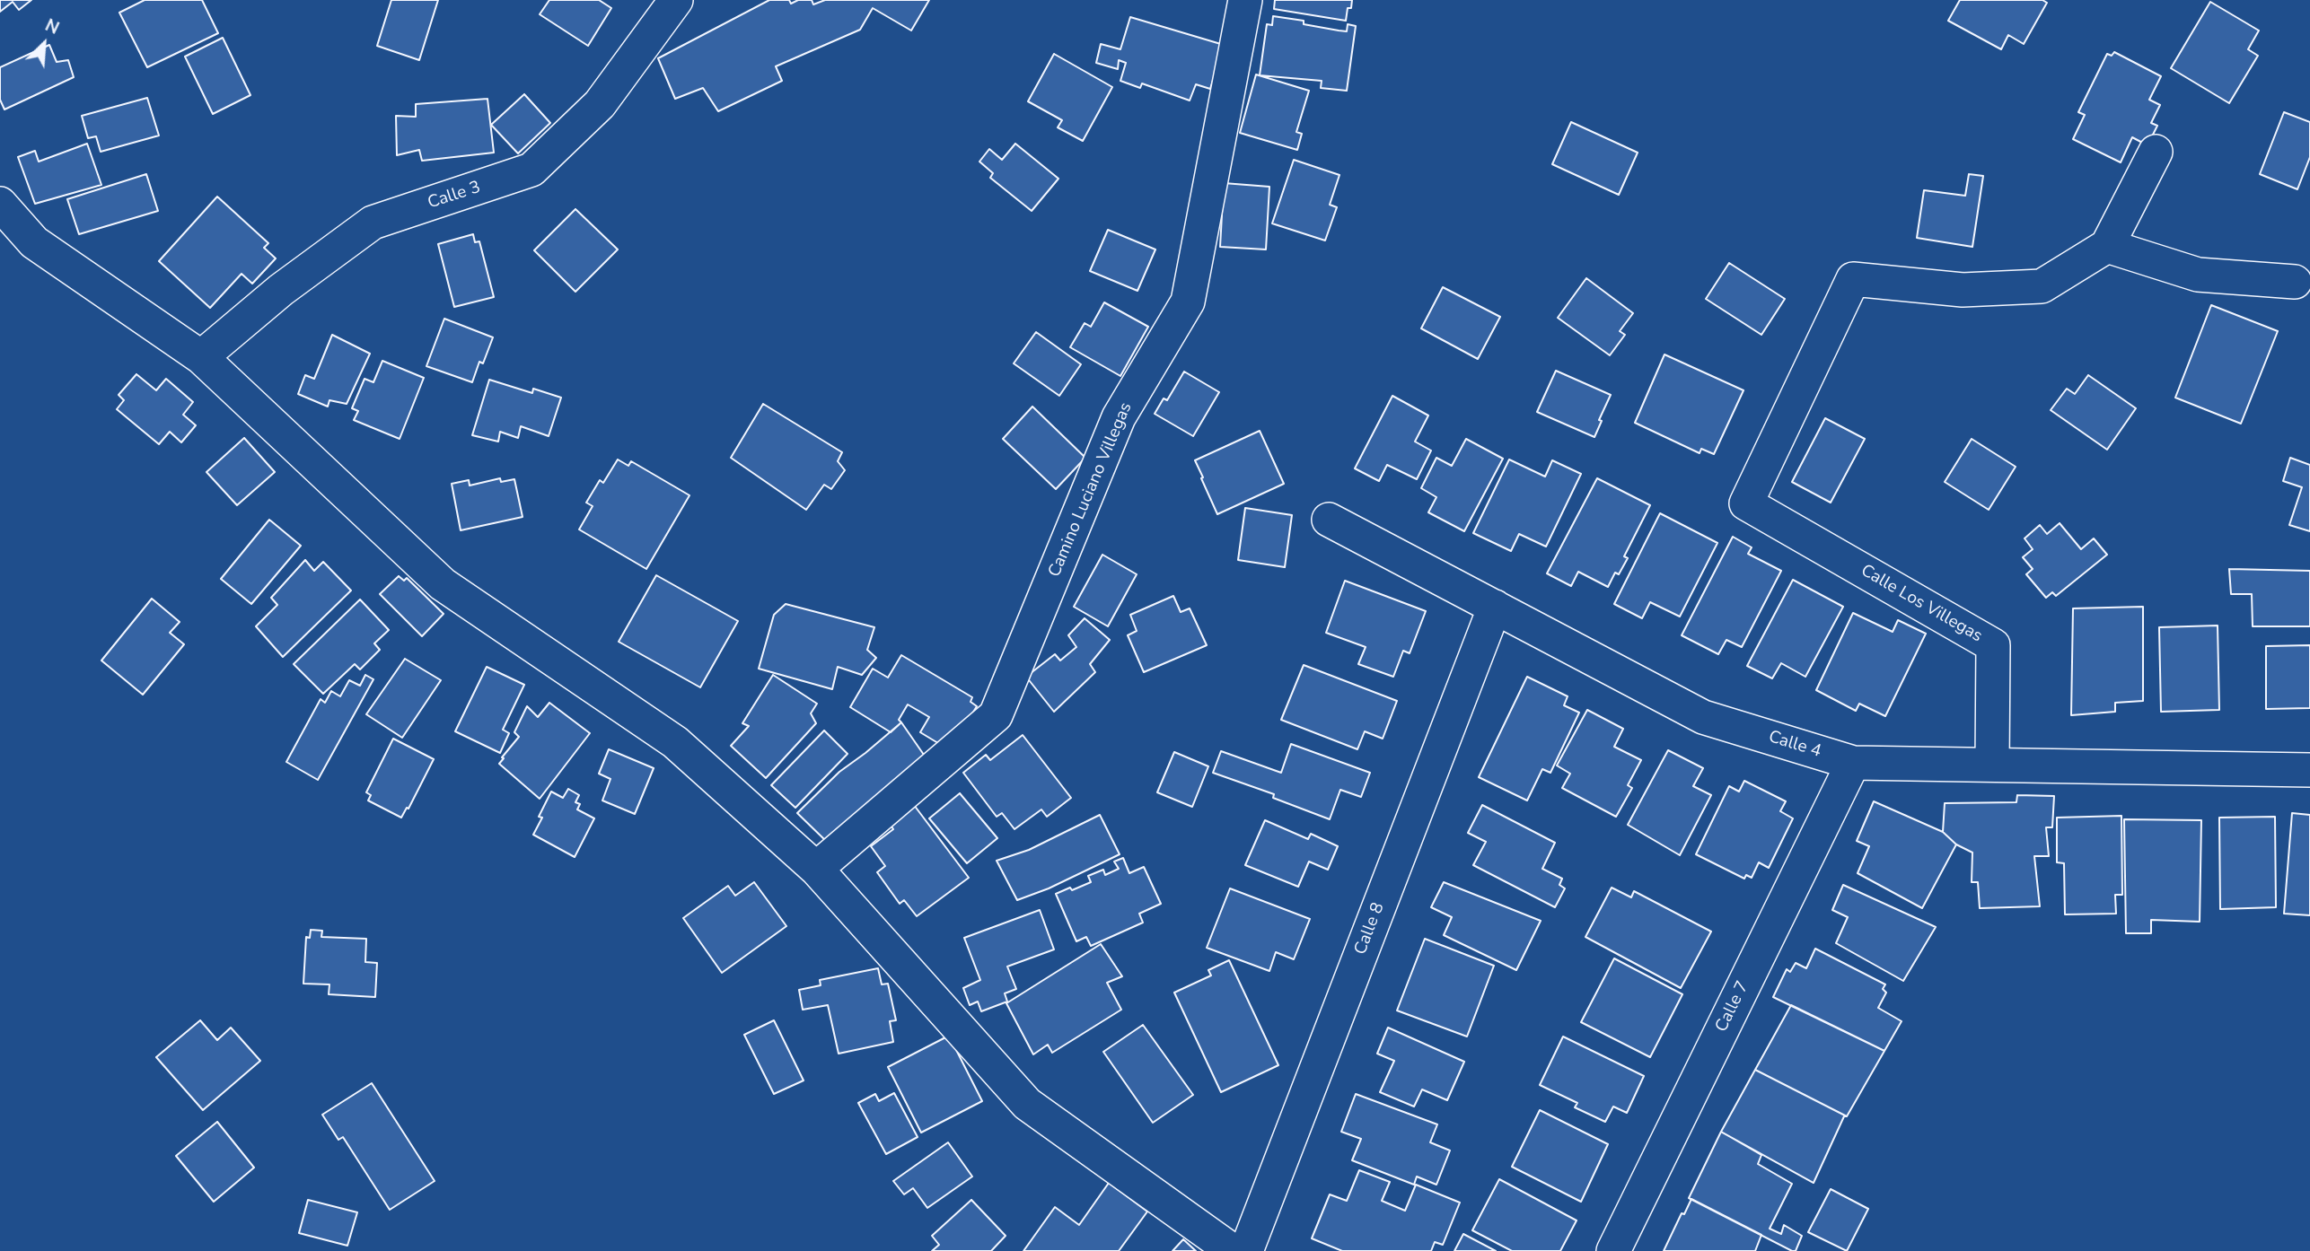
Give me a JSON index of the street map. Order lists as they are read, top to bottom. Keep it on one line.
{"streets":{"street":["Calle 3","Camino Luciano Villegas","Calle Los Villegas","Calle 4","Calle 8","Calle 7"]},"crossings":[["Calle Los Villegas","Calle 4"],["Calle 4","Calle 8"],["Calle 4","Calle 7"]],"north":"top right"}
